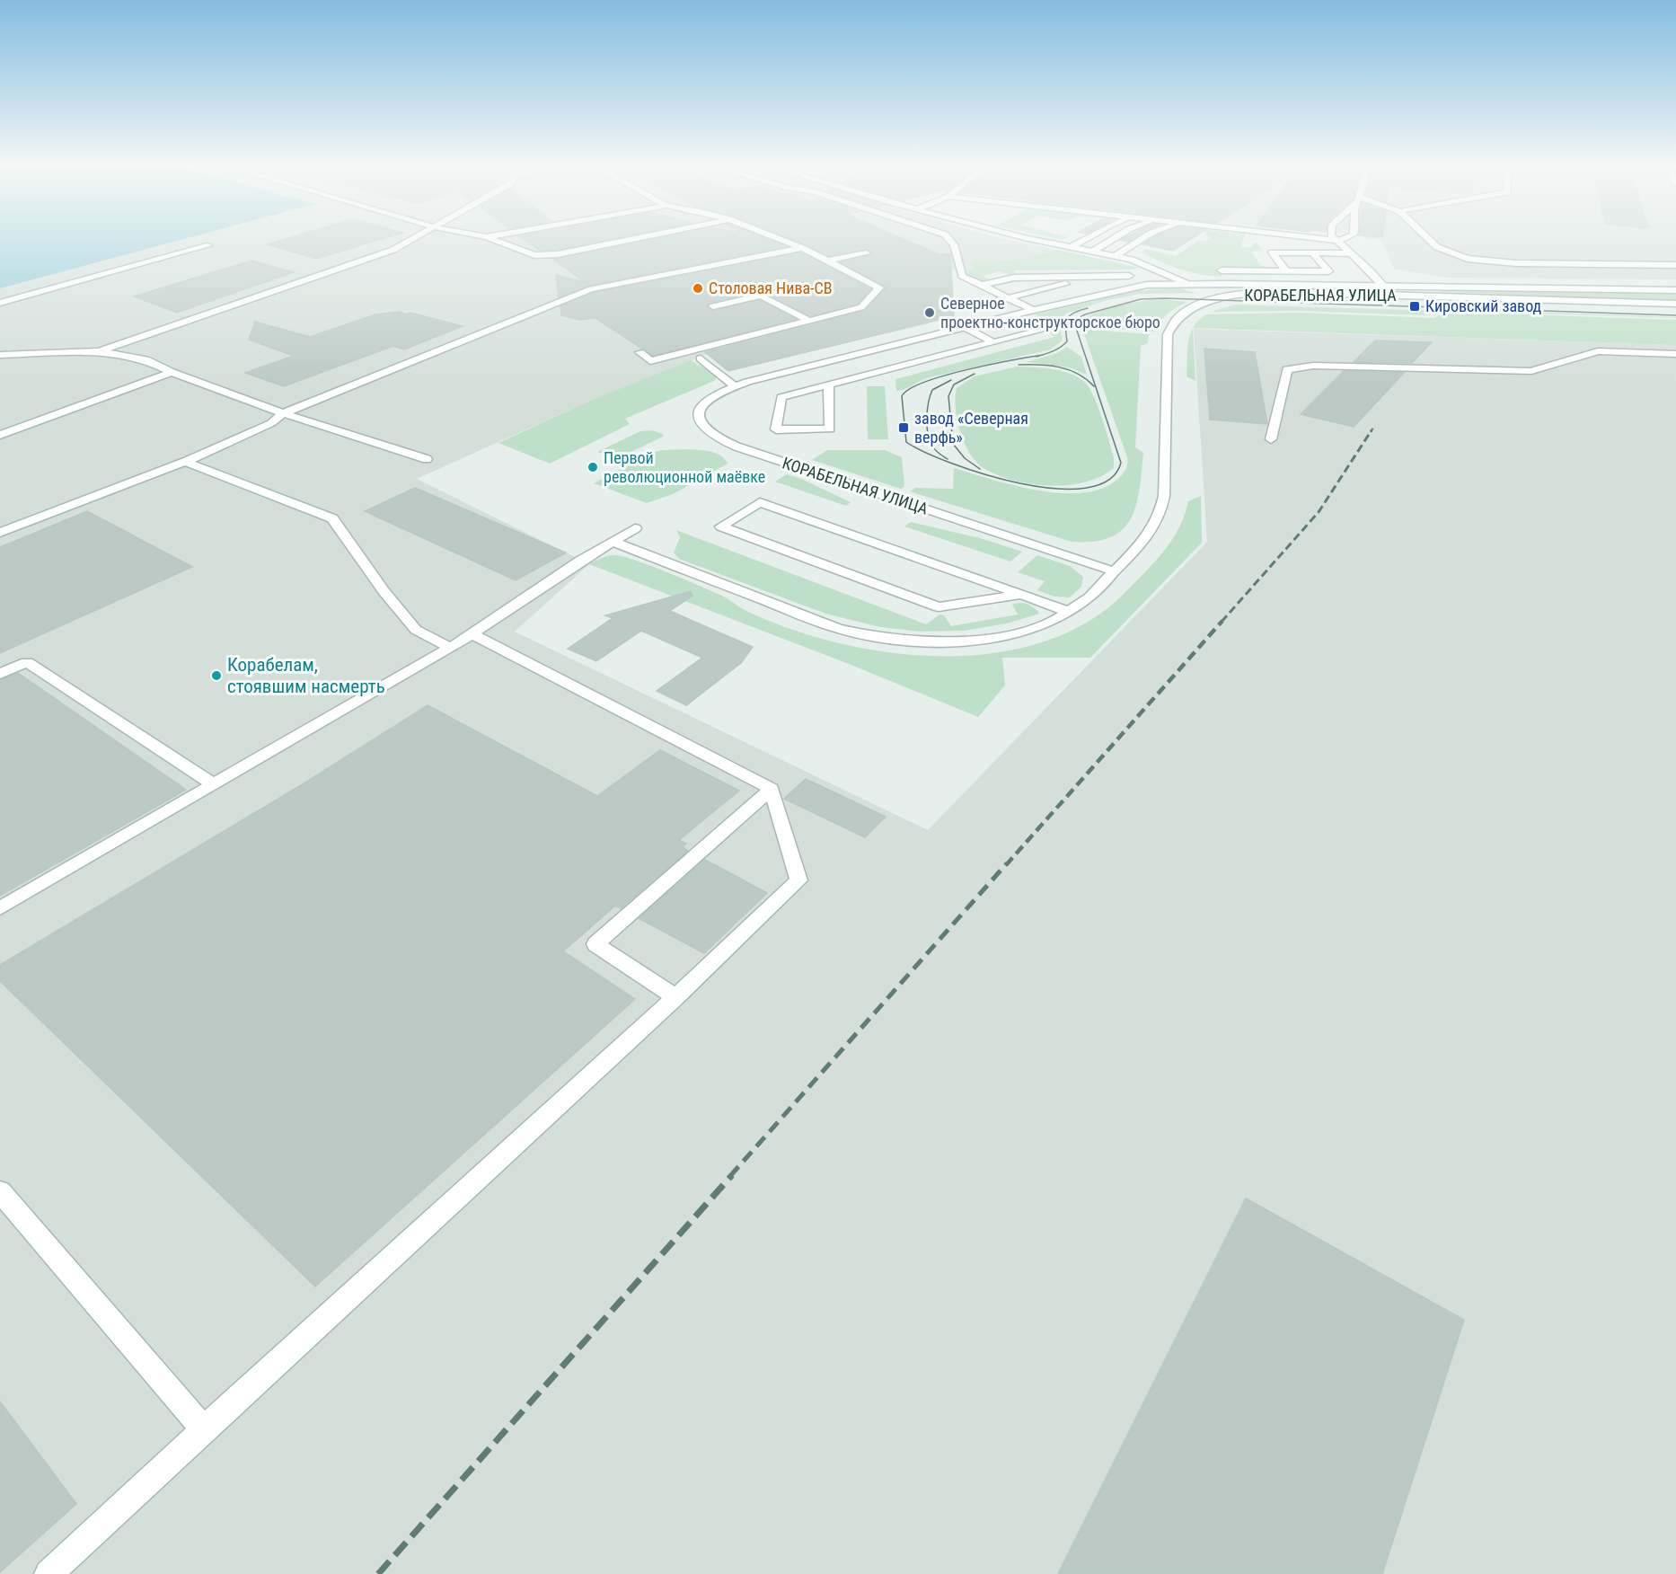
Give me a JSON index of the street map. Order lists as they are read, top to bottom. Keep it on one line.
{"streets":{"street":["КОРАБЕЛЬНАЯ УЛИЦА"]},"places":{"other":["Столовая Нива-СВ","Северное проектно-конструкторское бюро","Первой революционной маёвке","Корабелам, стоявшим насмерть"],"transit":["Кировский завод","завод «Северная верфь»"]}}
